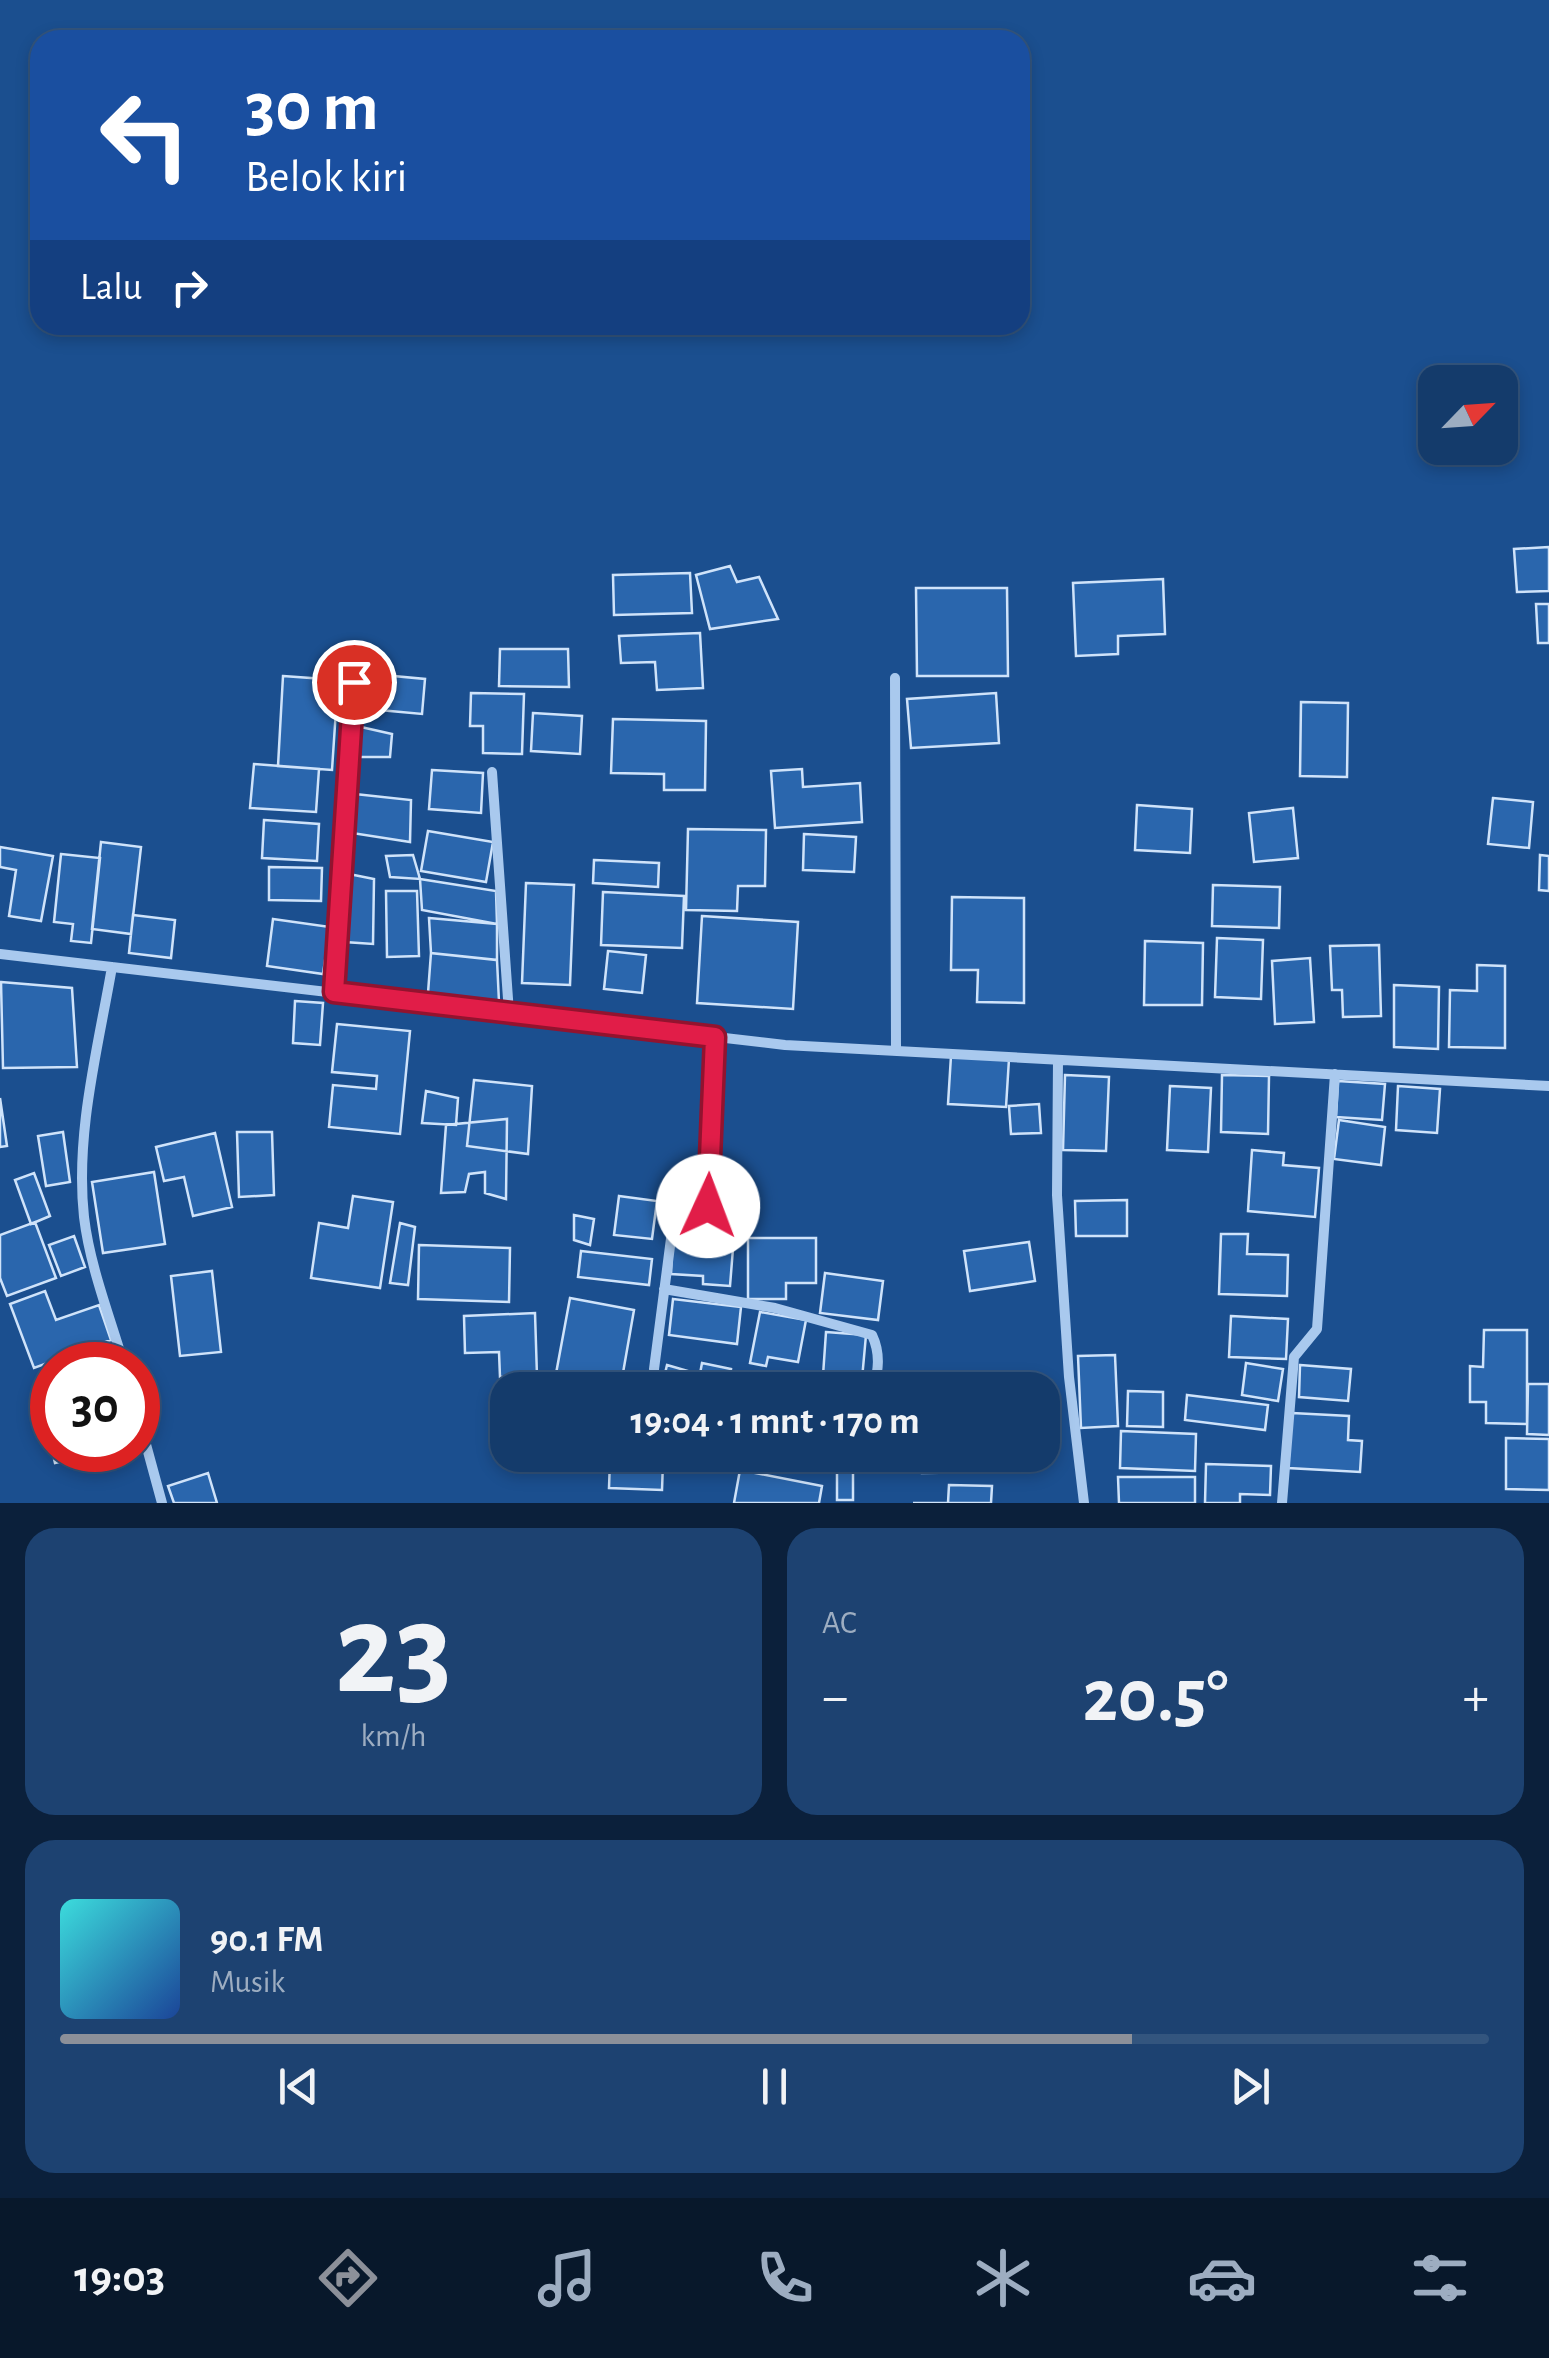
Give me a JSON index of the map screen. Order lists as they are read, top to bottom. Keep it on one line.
{"north":"top right","page":{"turn":["30 m","Belok kiri"],"then":"Lalu","limit":"30","trip":"19:04 · 1 mnt · 170 m","tile":[["23","km/h"],"AC"],"heat":["−","20.5°","+"],"song":["90.1 FM","Musik"],"tabs":"19:03"}}
